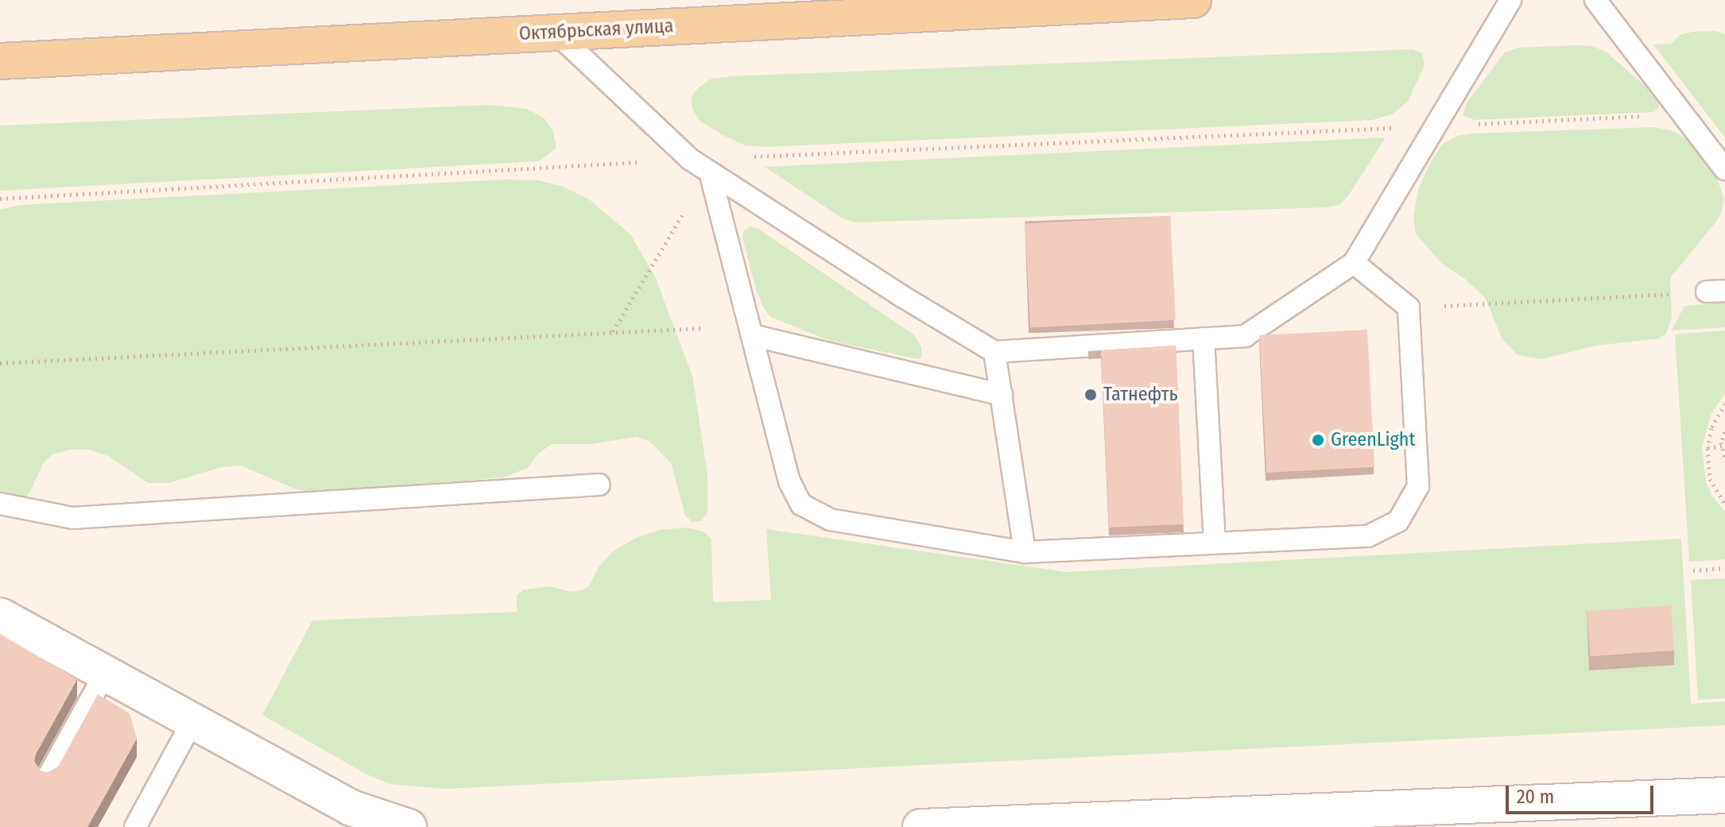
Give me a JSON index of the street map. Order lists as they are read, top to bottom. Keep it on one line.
{"streets":{"main road":["Октябрьская улица"]},"places":["Татнефть","GreenLight"],"scale_bar":"20 m"}
